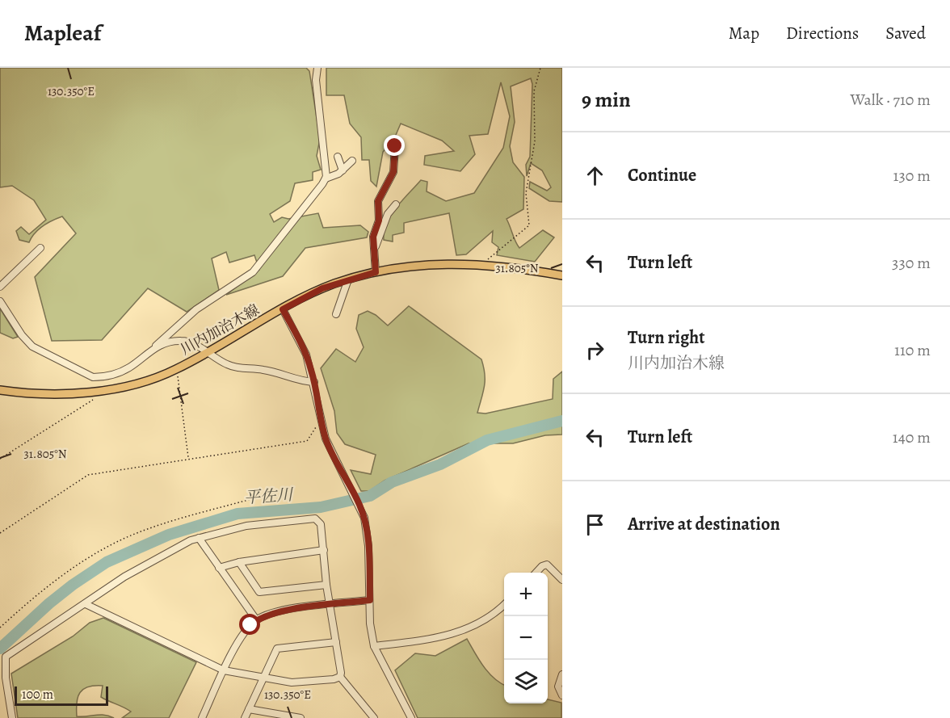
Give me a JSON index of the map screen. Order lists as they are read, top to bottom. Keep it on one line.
{"streets":{"main road":["川内加治木線"]},"water":["平佐川"],"scale_bar":"100 m","page":{"header":"Mapleaf","nav":["Map","Directions","Saved"],"heading":["9 min","Walk · 710 m"],"list":[["Continue","130 m"],["Turn left","330 m"],["Turn right","川内加治木線","110 m"],["Turn left","140 m"],"Arrive at destination"],"map_buttons":["+","−"],"scale":"100 m"},"coordinates":["130.350°E","31.805°N"]}
